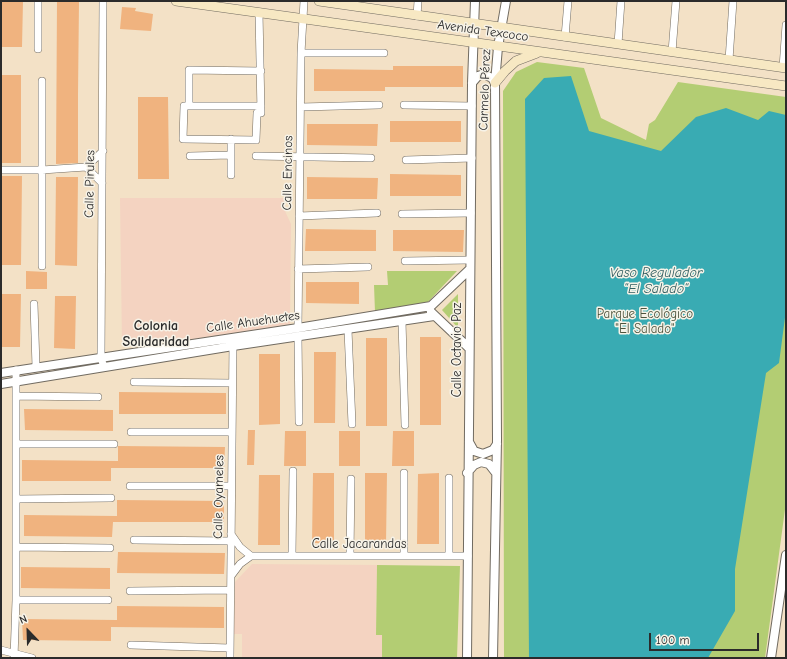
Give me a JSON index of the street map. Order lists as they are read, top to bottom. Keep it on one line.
{"streets":{"main road":["Avenida Texcoco"],"street":["Carmelo Pérez","Calle Encinos","Calle Pirules","Calle Ahuehuetes","Calle Octavio Paz","Calle Oyameles","Calle Jacarandas"]},"crossings":[["Avenida Texcoco","Carmelo Pérez"],["Avenida Texcoco","Calle Encinos"],["Avenida Texcoco","Calle Octavio Paz"],["Carmelo Pérez","Calle Octavio Paz"],["Calle Encinos","Calle Ahuehuetes"],["Calle Pirules","Calle Ahuehuetes"],["Calle Ahuehuetes","Calle Oyameles"],["Calle Octavio Paz","Calle Jacarandas"]],"districts":["Colonia Solidaridad"],"water":["Vaso Regulador \"El Salado\""],"parks":["Parque Ecológico \"El Salado\""],"scale_bar":"100 m","north":"top left"}
